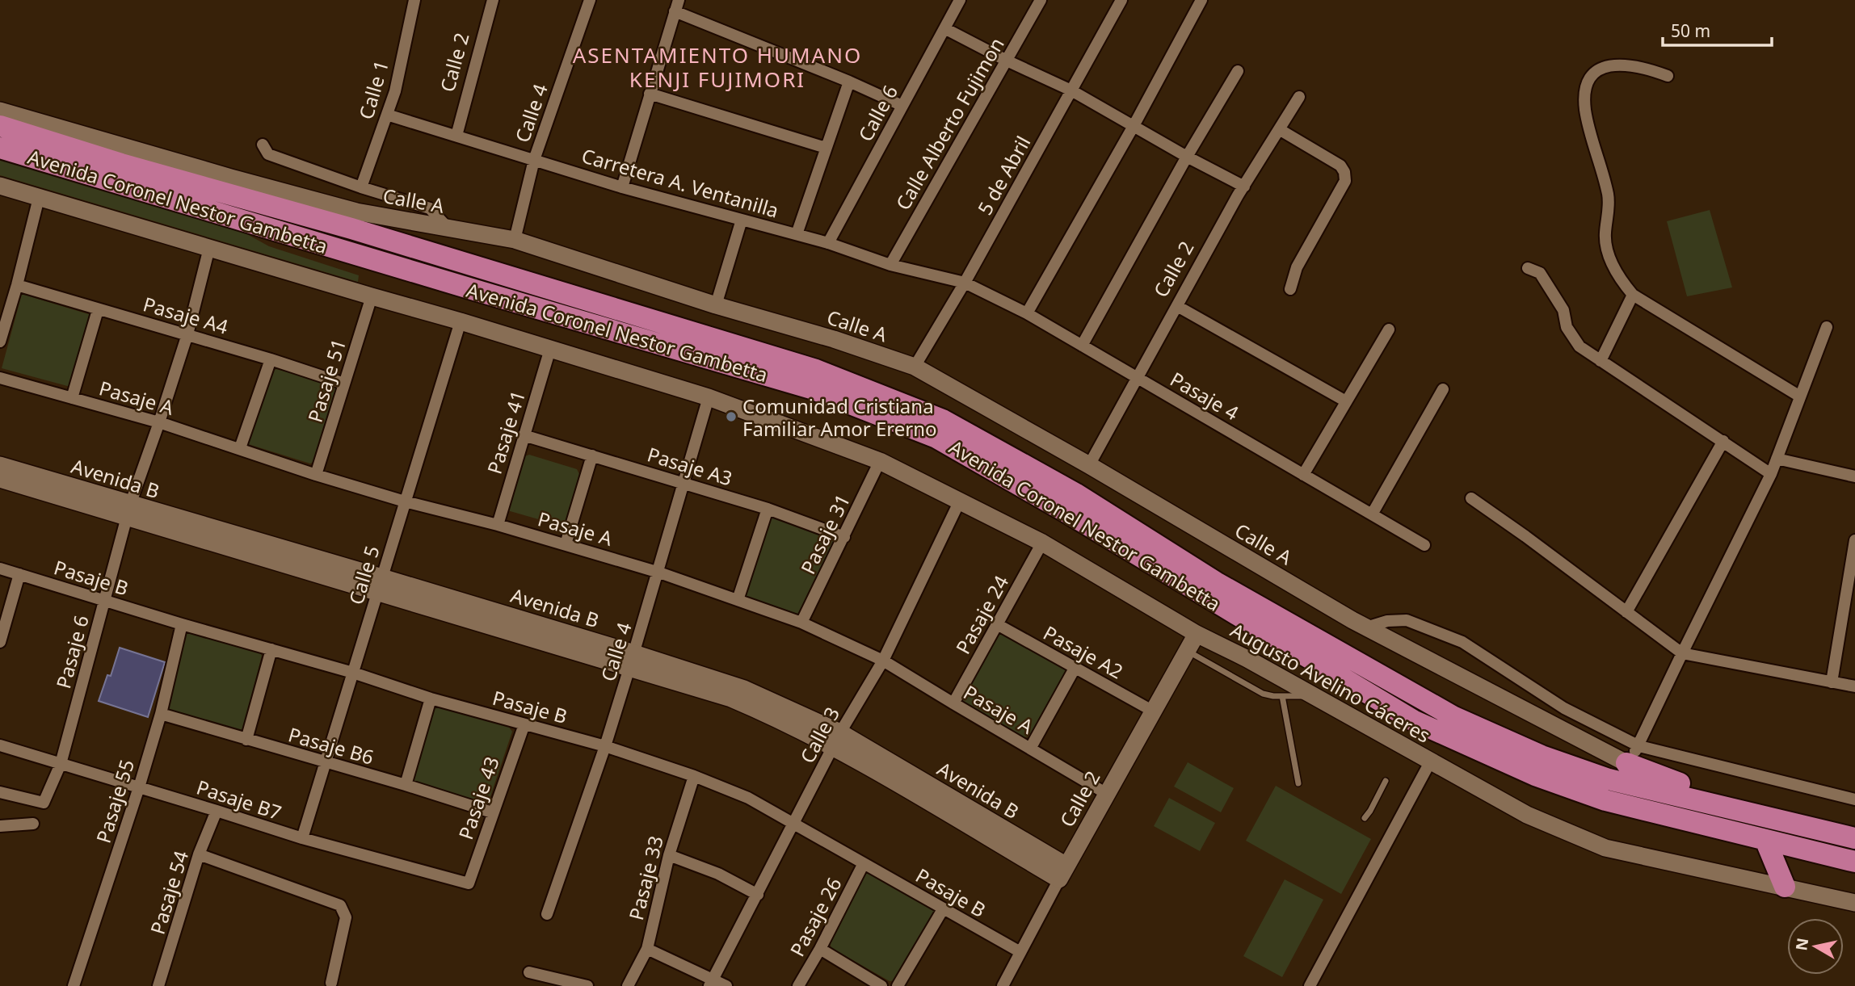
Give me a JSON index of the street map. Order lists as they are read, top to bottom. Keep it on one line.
{"streets":{"highway":["Avenida Coronel Nestor Gambetta"],"street":["Calle 2","Calle 1","Calle 4","Calle 6","Calle Alberto Fujimon","5 de Abril","Carretera A. Ventanilla","Calle A","Pasaje A4","Pasaje 51","Pasaje 4","Pasaje A","Pasaje 41","Pasaje A3","Avenida B","Pasaje 31","Calle 5","Pasaje B","Pasaje 24","Pasaje 6","Pasaje A2","Augusto Avelino Cáceres","Calle 3","Pasaje B6","Pasaje 43","Pasaje B7","Pasaje 55","Pasaje 33","Pasaje 54","Pasaje 26"]},"crossings":[["Calle 2","Carretera A. Ventanilla"],["Calle 2","Calle A"],["Calle 2","Pasaje 4"],["Calle 2","Pasaje A"],["Calle 2","Avenida B"],["Calle 2","Pasaje B"],["Calle 2","Pasaje A2"],["Calle 2","Augusto Avelino Cáceres"],["Calle 1","Carretera A. Ventanilla"],["Calle 4","Carretera A. Ventanilla"],["Calle 4","Calle A"],["Calle 4","Pasaje A"],["Calle 4","Pasaje A3"],["Calle 4","Avenida B"],["Calle 4","Pasaje B"],["Calle 4","Augusto Avelino Cáceres"],["Calle 6","Carretera A. Ventanilla"],["Calle Alberto Fujimon","Carretera A. Ventanilla"],["5 de Abril","Carretera A. Ventanilla"],["5 de Abril","Calle A"],["5 de Abril","Pasaje 4"],["Carretera A. Ventanilla","Pasaje 4"],["Pasaje A4","Pasaje 51"],["Pasaje A4","Pasaje 6"],["Pasaje 51","Pasaje A"],["Pasaje 51","Augusto Avelino Cáceres"],["Pasaje A","Pasaje 41"],["Pasaje A","Pasaje 31"],["Pasaje A","Calle 5"],["Pasaje A","Pasaje 24"],["Pasaje A","Pasaje 6"],["Pasaje A","Calle 3"],["Pasaje 41","Pasaje A3"],["Pasaje 41","Augusto Avelino Cáceres"],["Pasaje A3","Pasaje 31"],["Avenida B","Calle 5"],["Avenida B","Pasaje 6"],["Avenida B","Calle 3"],["Pasaje 31","Augusto Avelino Cáceres"],["Calle 5","Pasaje B"],["Calle 5","Augusto Avelino Cáceres"],["Calle 5","Pasaje B6"],["Calle 5","Pasaje B7"],["Pasaje B","Pasaje 6"],["Pasaje B","Calle 3"],["Pasaje B","Pasaje 43"],["Pasaje B","Pasaje 55"],["Pasaje B","Pasaje 33"],["Pasaje B","Pasaje 26"],["Pasaje 24","Pasaje A2"],["Pasaje 24","Augusto Avelino Cáceres"],["Pasaje 6","Augusto Avelino Cáceres"],["Pasaje 6","Pasaje B7"],["Augusto Avelino Cáceres","Calle 3"],["Pasaje B6","Pasaje 43"],["Pasaje B6","Pasaje 55"],["Pasaje 43","Pasaje B7"],["Pasaje B7","Pasaje 55"],["Pasaje B7","Pasaje 54"]],"districts":["ASENTAMIENTO HUMANO KENJI FUJIMORI"],"places":["Comunidad Cristiana Familiar Amor Ererno"],"scale_bar":"50 m","north":"left"}
